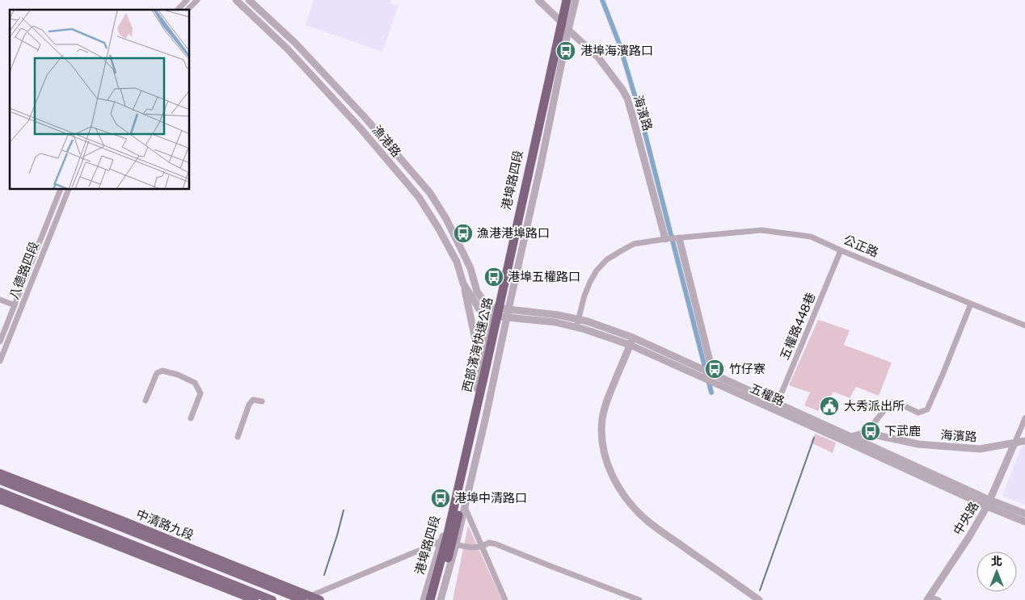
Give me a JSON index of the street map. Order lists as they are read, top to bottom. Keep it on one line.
{"streets":{"highway":["西部濱海快速公路"],"main road":["中清路九段"],"street":["海濱路","漁港路","港埠路四段","公正路","八德路四段","五權路448巷","五權路","中央路"]},"crossings":[["海濱路","港埠路四段"],["海濱路","公正路"],["海濱路","五權路"],["海濱路","中央路"],["漁港路","港埠路四段"],["漁港路","五權路"],["港埠路四段","五權路"],["公正路","五權路448巷"],["五權路448巷","五權路"],["五權路","中央路"]],"places":{"bus stop":["港埠海濱路口","漁港港埠路口","港埠五權路口","竹仔寮","下武鹿","港埠中清路口"],"public building":["大秀派出所"]},"north":"top"}
